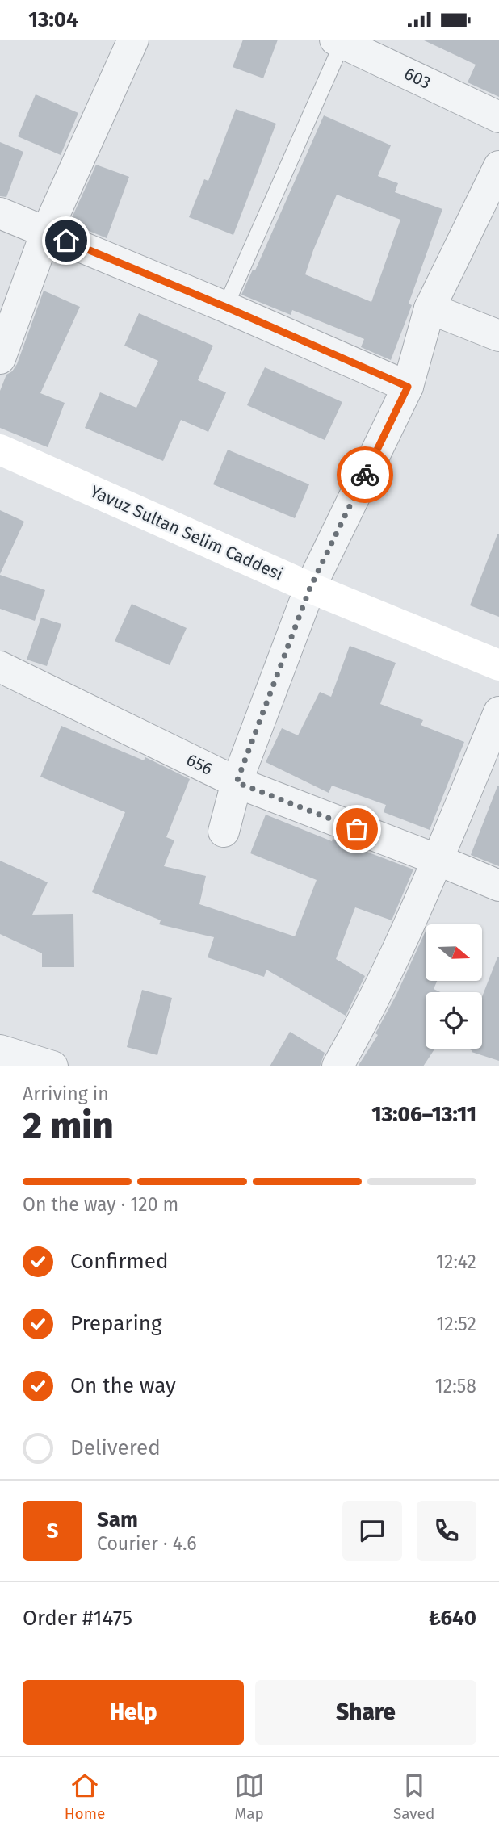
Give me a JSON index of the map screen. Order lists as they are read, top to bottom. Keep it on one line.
{"streets":{"street":["603","Yavuz Sultan Selim Caddesi","656"]},"north":"right","page":{"status":"13:04","heading":["2 min","Arriving in","13:06–13:11"],"panel":["Sam","Courier · 4.6","Order #1475","₺640"],"bar":"On the way · 120 m","list":[["Confirmed","12:42"],["Preparing","12:52"],["On the way","12:58"],"Delivered"],"round":"S","buttons":["Help","Share"],"tabs":["Home","Map","Saved"]}}
